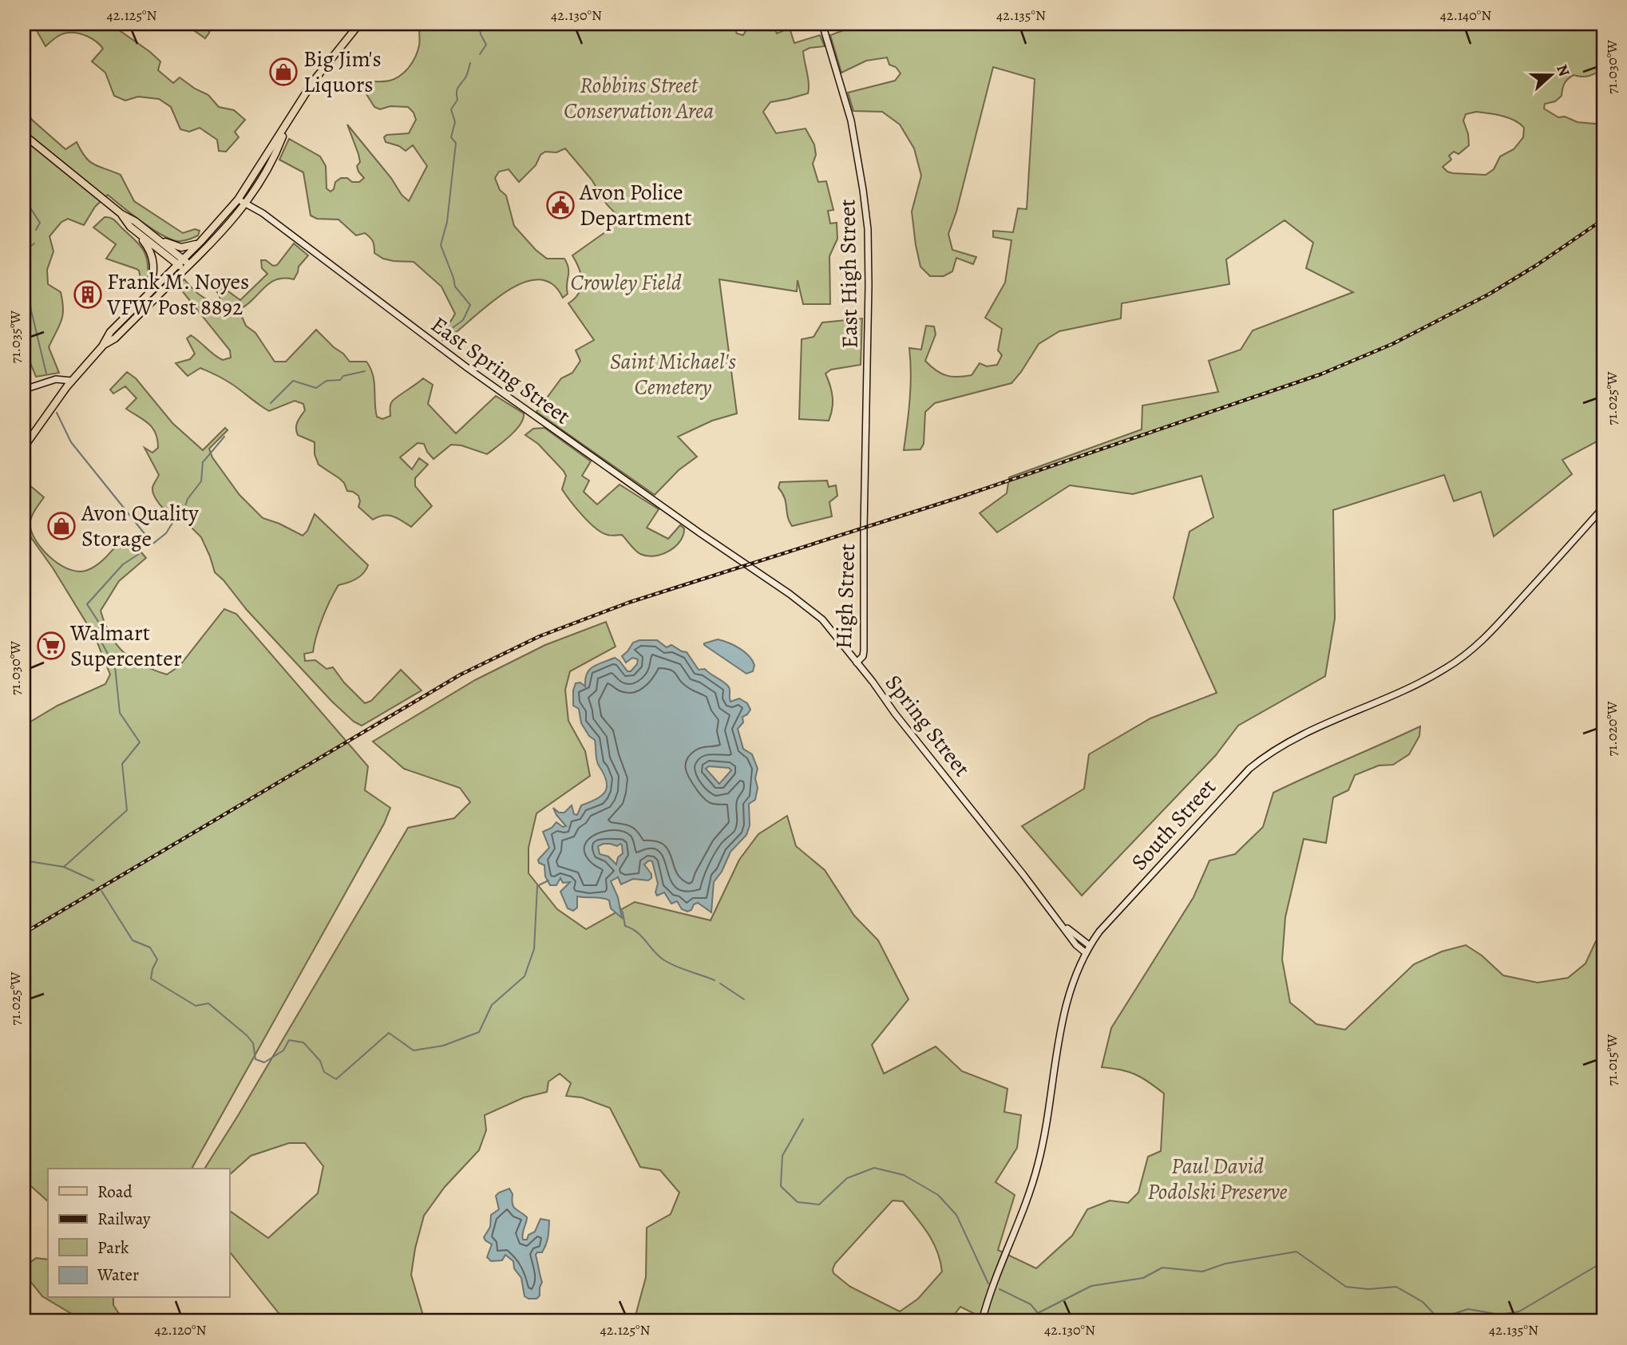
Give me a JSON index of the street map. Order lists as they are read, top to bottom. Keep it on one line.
{"streets":{"main road":["East High Street","East Spring Street","High Street","Spring Street","South Street"]},"crossings":[["East High Street","High Street"],["East Spring Street","Spring Street"],["High Street","Spring Street"],["Spring Street","South Street"]],"parks":["Robbins Street Conservation Area","Crowley Field","Saint Michael's Cemetery","Paul David Podolski Preserve"],"places":{"shop":["Big Jim's Liquors","Avon Quality Storage"],"public building":["Avon Police Department"],"building":["Frank M. Noyes VFW Post 8892"],"supermarket":["Walmart Supercenter"]},"legend":["Road","Railway","Park","Water"],"north":"right","coordinates":["42.125°N","42.130°N","42.135°N","42.140°N","71.030°W","71.035°W","71.025°W","71.020°W","71.015°W","42.120°N"]}
